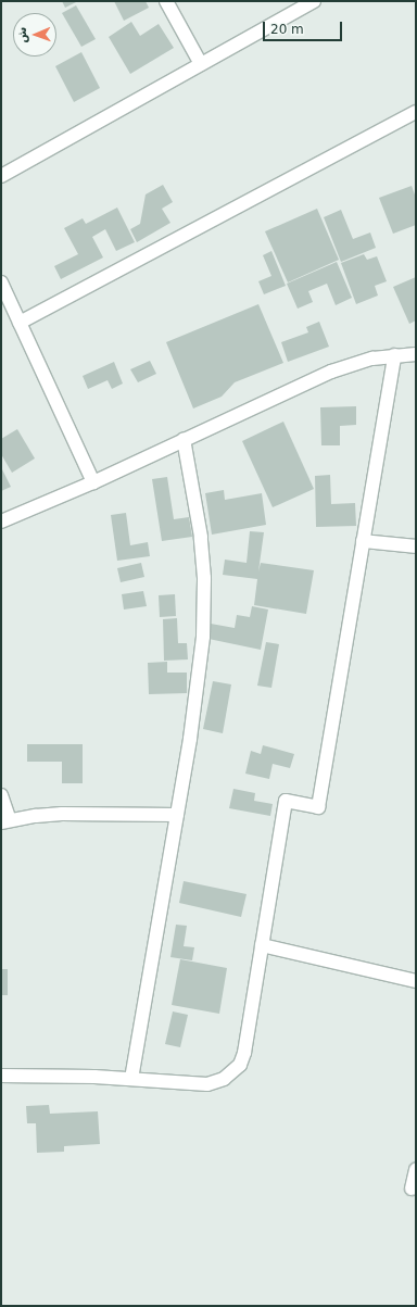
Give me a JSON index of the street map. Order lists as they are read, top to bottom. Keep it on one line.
{"scale_bar":"20 m","north":"left"}
